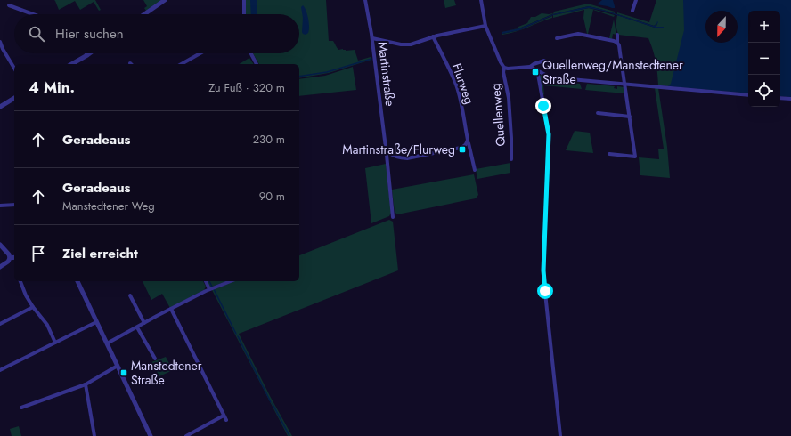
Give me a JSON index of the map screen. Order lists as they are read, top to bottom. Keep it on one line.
{"streets":{"street":["Martinstraße","Flurweg","Quellenweg"]},"places":{"transit":["Quellenweg/Manstedtener Straße","Martinstraße/Flurweg","Manstedtener Straße"]},"north":"bottom","page":{"map_buttons":["+","−"],"search":"Hier suchen","heading":["4 Min.","Zu Fuß · 320 m"],"list":[["Geradeaus","230 m"],["Geradeaus","Manstedtener Weg","90 m"],"Ziel erreicht"]}}
